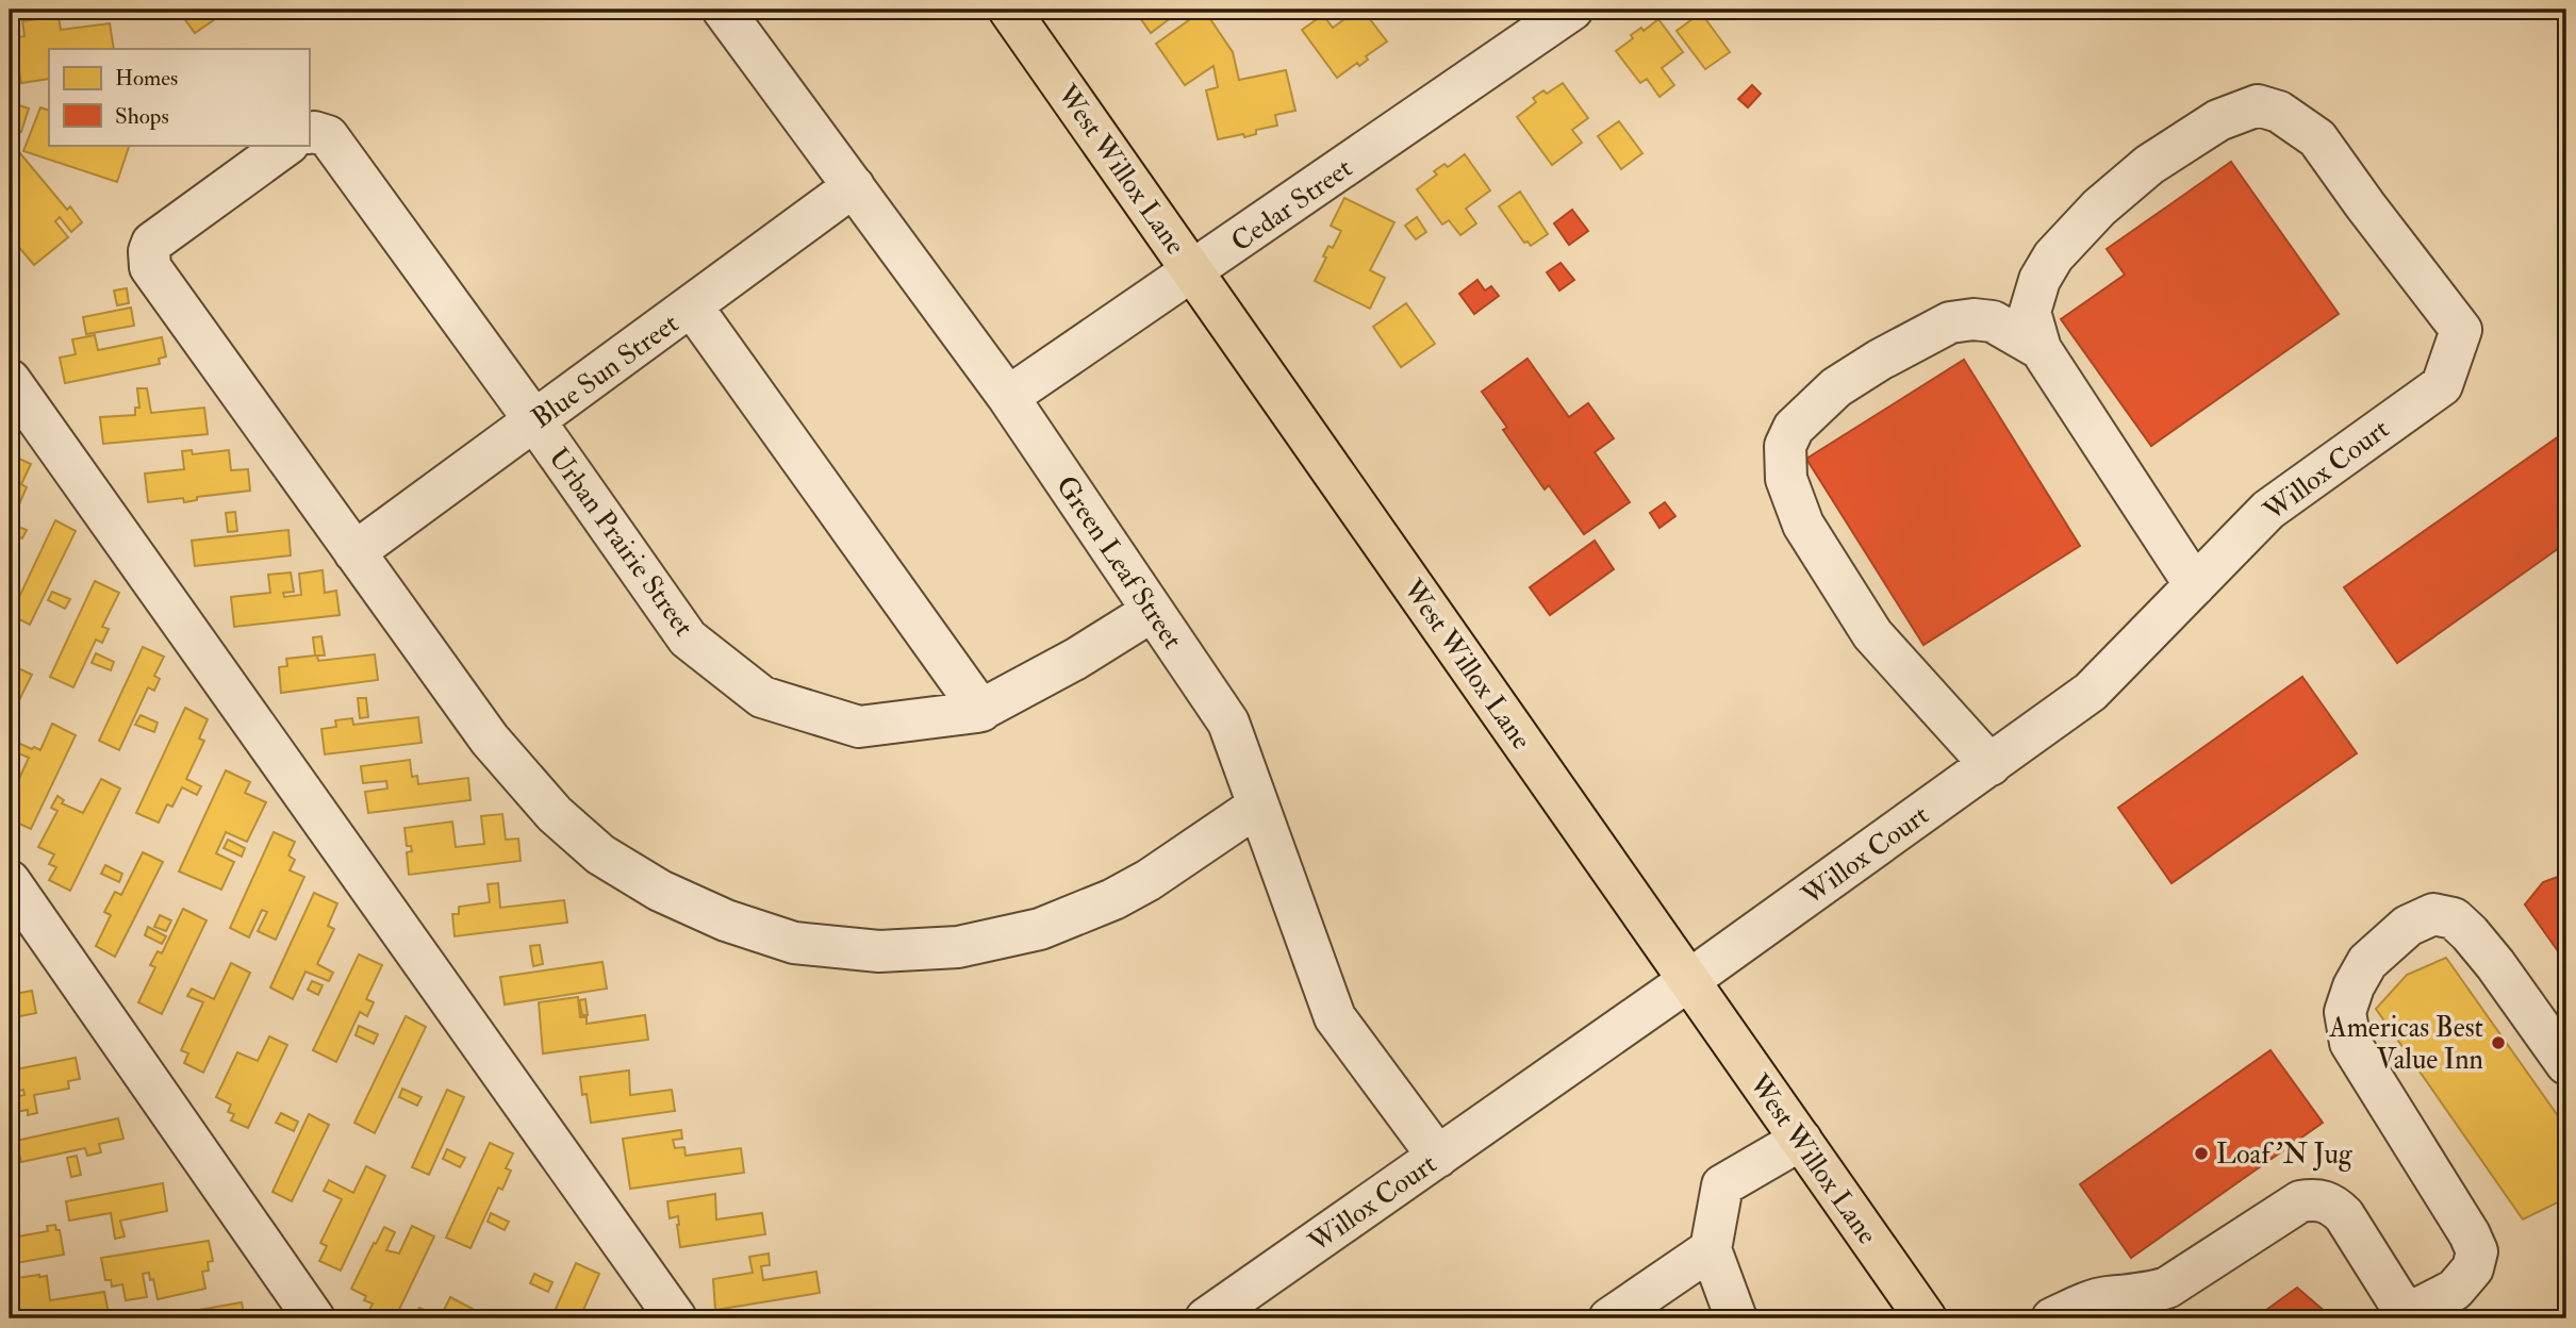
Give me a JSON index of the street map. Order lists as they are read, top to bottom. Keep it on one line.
{"streets":{"main road":["West Willox Lane"],"street":["Cedar Street","Blue Sun Street","Willox Court","Urban Prairie Street","Green Leaf Street"]},"crossings":[["West Willox Lane","Cedar Street"],["West Willox Lane","Willox Court"],["Cedar Street","Green Leaf Street"],["Blue Sun Street","Urban Prairie Street"],["Blue Sun Street","Green Leaf Street"],["Willox Court","Green Leaf Street"],["Urban Prairie Street","Green Leaf Street"]],"places":["Americas Best Value Inn","Loaf 'N Jug"],"legend":["Homes","Shops"]}
